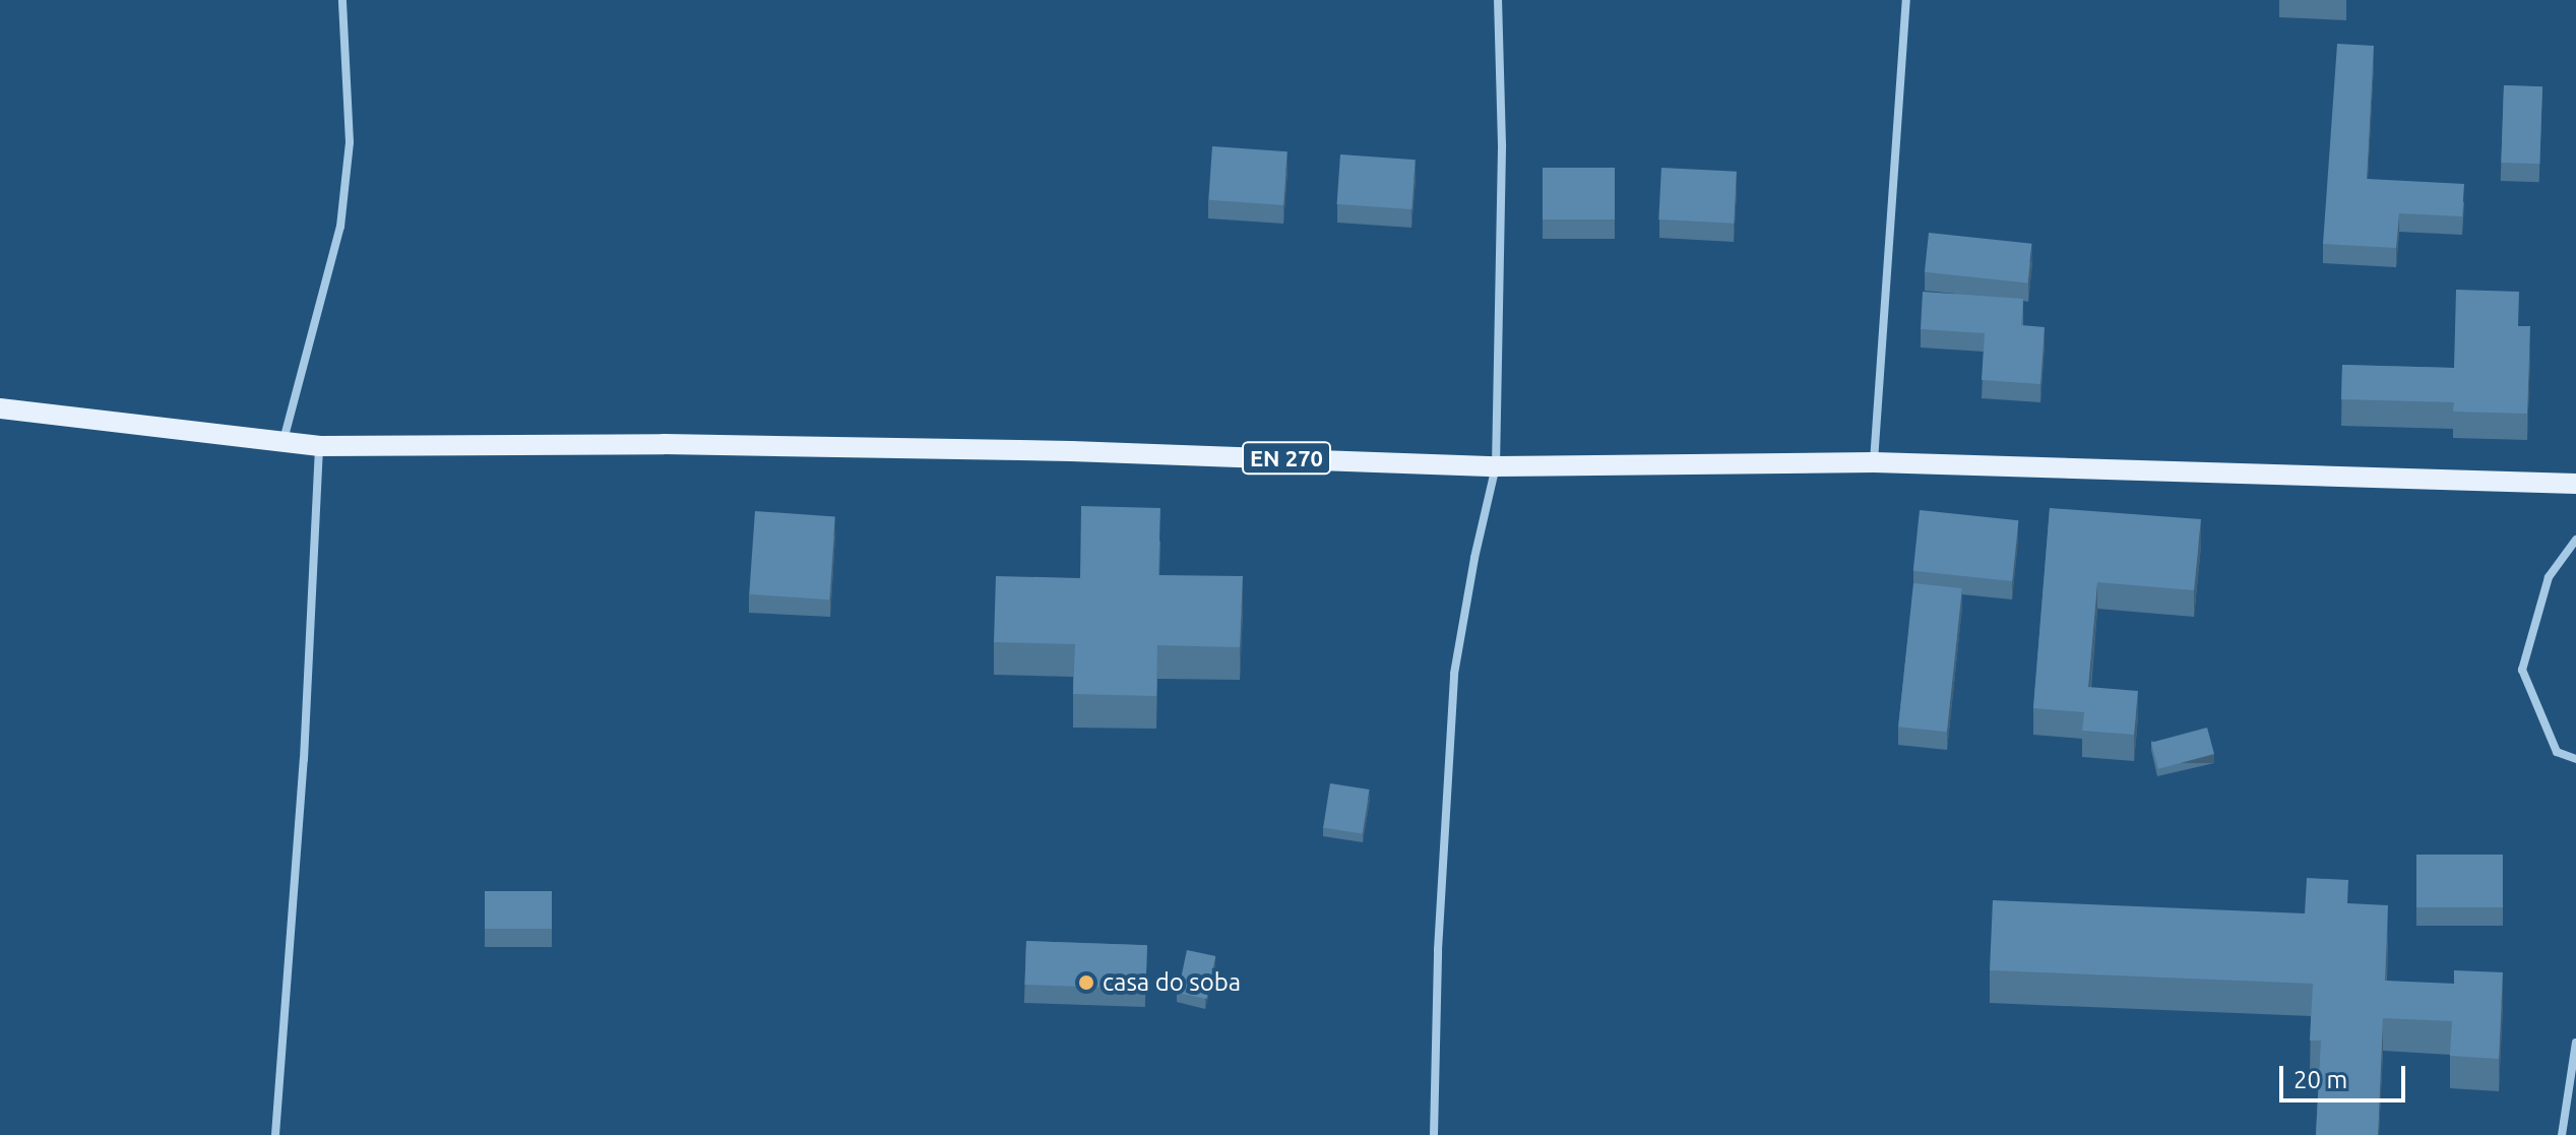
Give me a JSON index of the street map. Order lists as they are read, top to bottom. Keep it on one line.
{"streets":{"main road":["EN 270"]},"places":["casa do soba"],"scale_bar":"20 m"}
